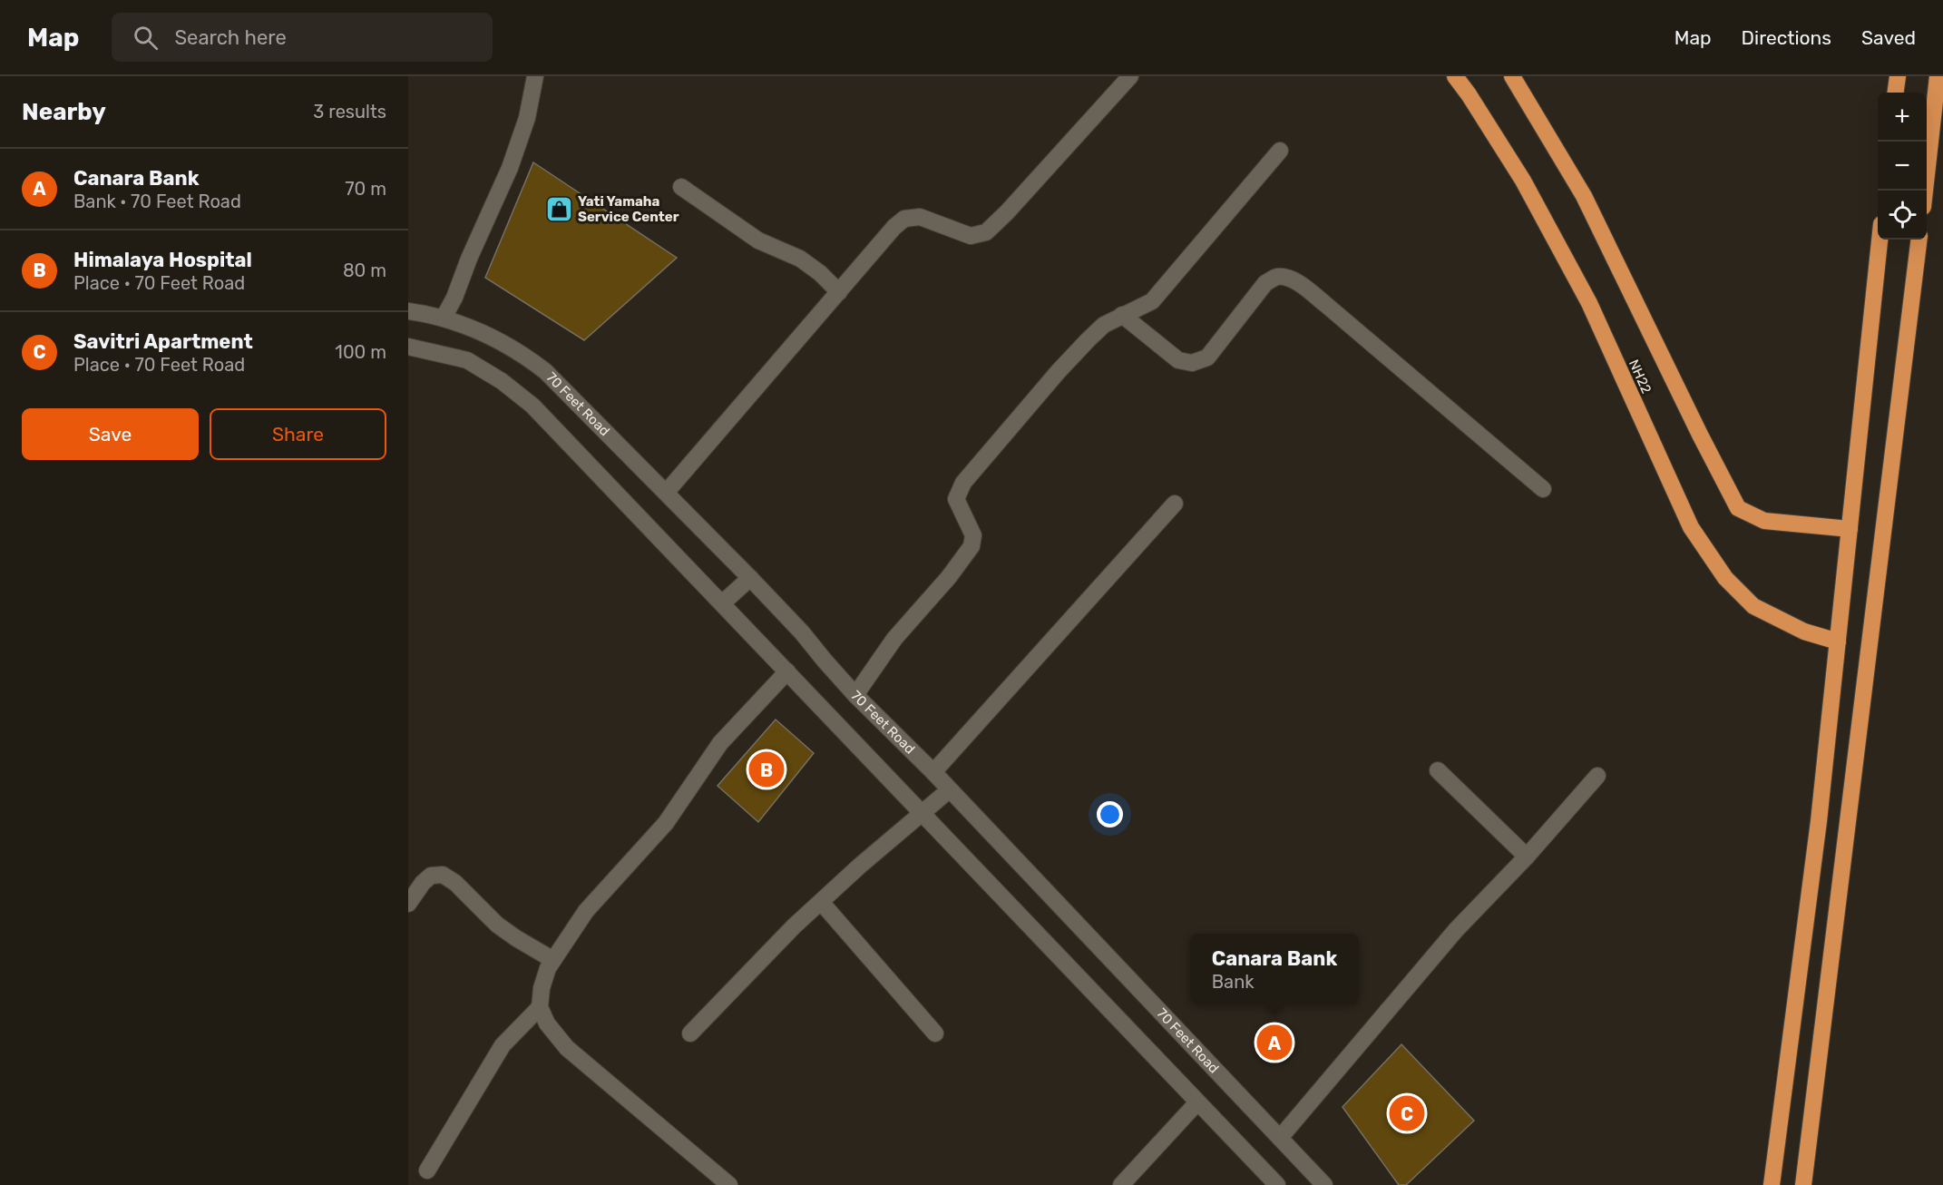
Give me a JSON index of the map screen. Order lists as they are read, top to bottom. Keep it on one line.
{"streets":{"highway":["NH22"],"street":["70 Feet Road"]},"places":{"shop":["Yati Yamaha Service Center"]},"page":{"header":"Map","search":"Search here","nav":["Map","Directions","Saved"],"heading":["Nearby","3 results"],"map_buttons":["+","−"],"list":[{"mark":"A","name":"Canara Bank","note":"Bank · 70 Feet Road","value":"70 m"},{"mark":"B","name":"Himalaya Hospital","note":"Place · 70 Feet Road","value":"80 m"},{"mark":"C","name":"Savitri Apartment","note":"Place · 70 Feet Road","value":"100 m"}],"buttons":["Save","Share"],"pins":["B","A","C"],"popup":["Canara Bank","Bank"]}}
